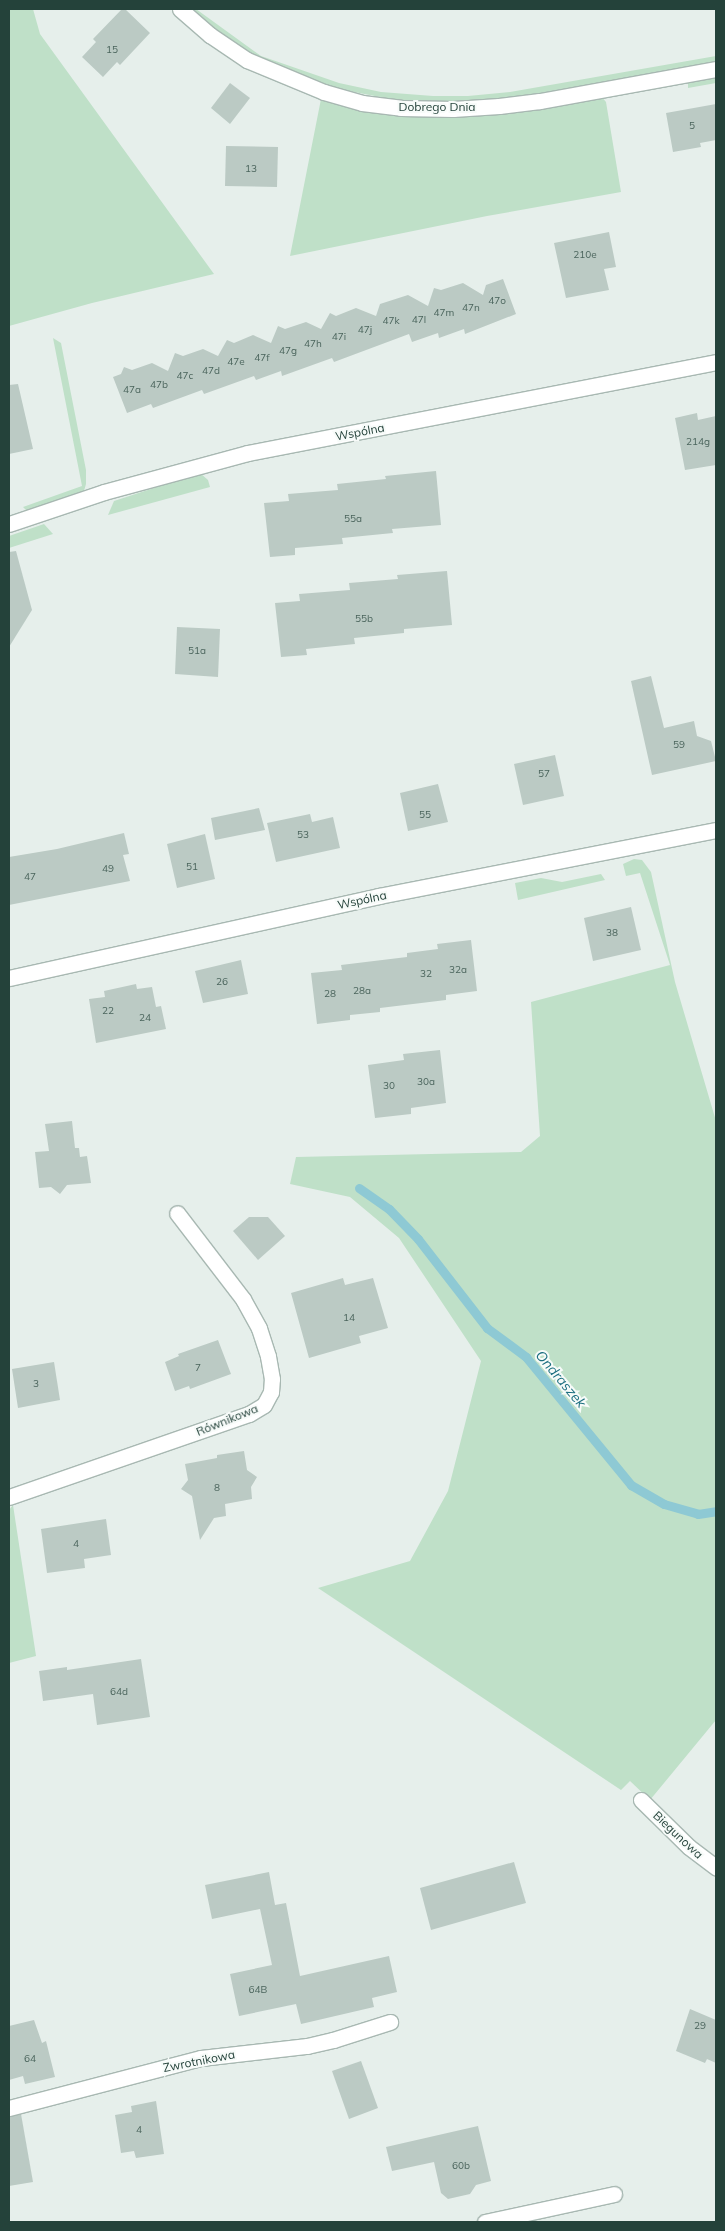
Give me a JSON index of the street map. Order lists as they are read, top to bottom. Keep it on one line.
{"streets":{"street":["Dobrego Dnia","Wspólna","Równikowa","Biegunowa","Zwrotnikowa"]},"water":["Ondraszek"],"house_numbers":["15","5","13","210e","47o","47n","47m","47l","47k","47j","47i","47h","47g","47f","47e","47d","47c","47b","47a","214g","55a","55b","51a","59","57","55","53","51","49","47","38","32a","32","26","28a","28","22","24","30a","30","14","7","3","8","4","64d","64B","29","64","4","60b"]}
